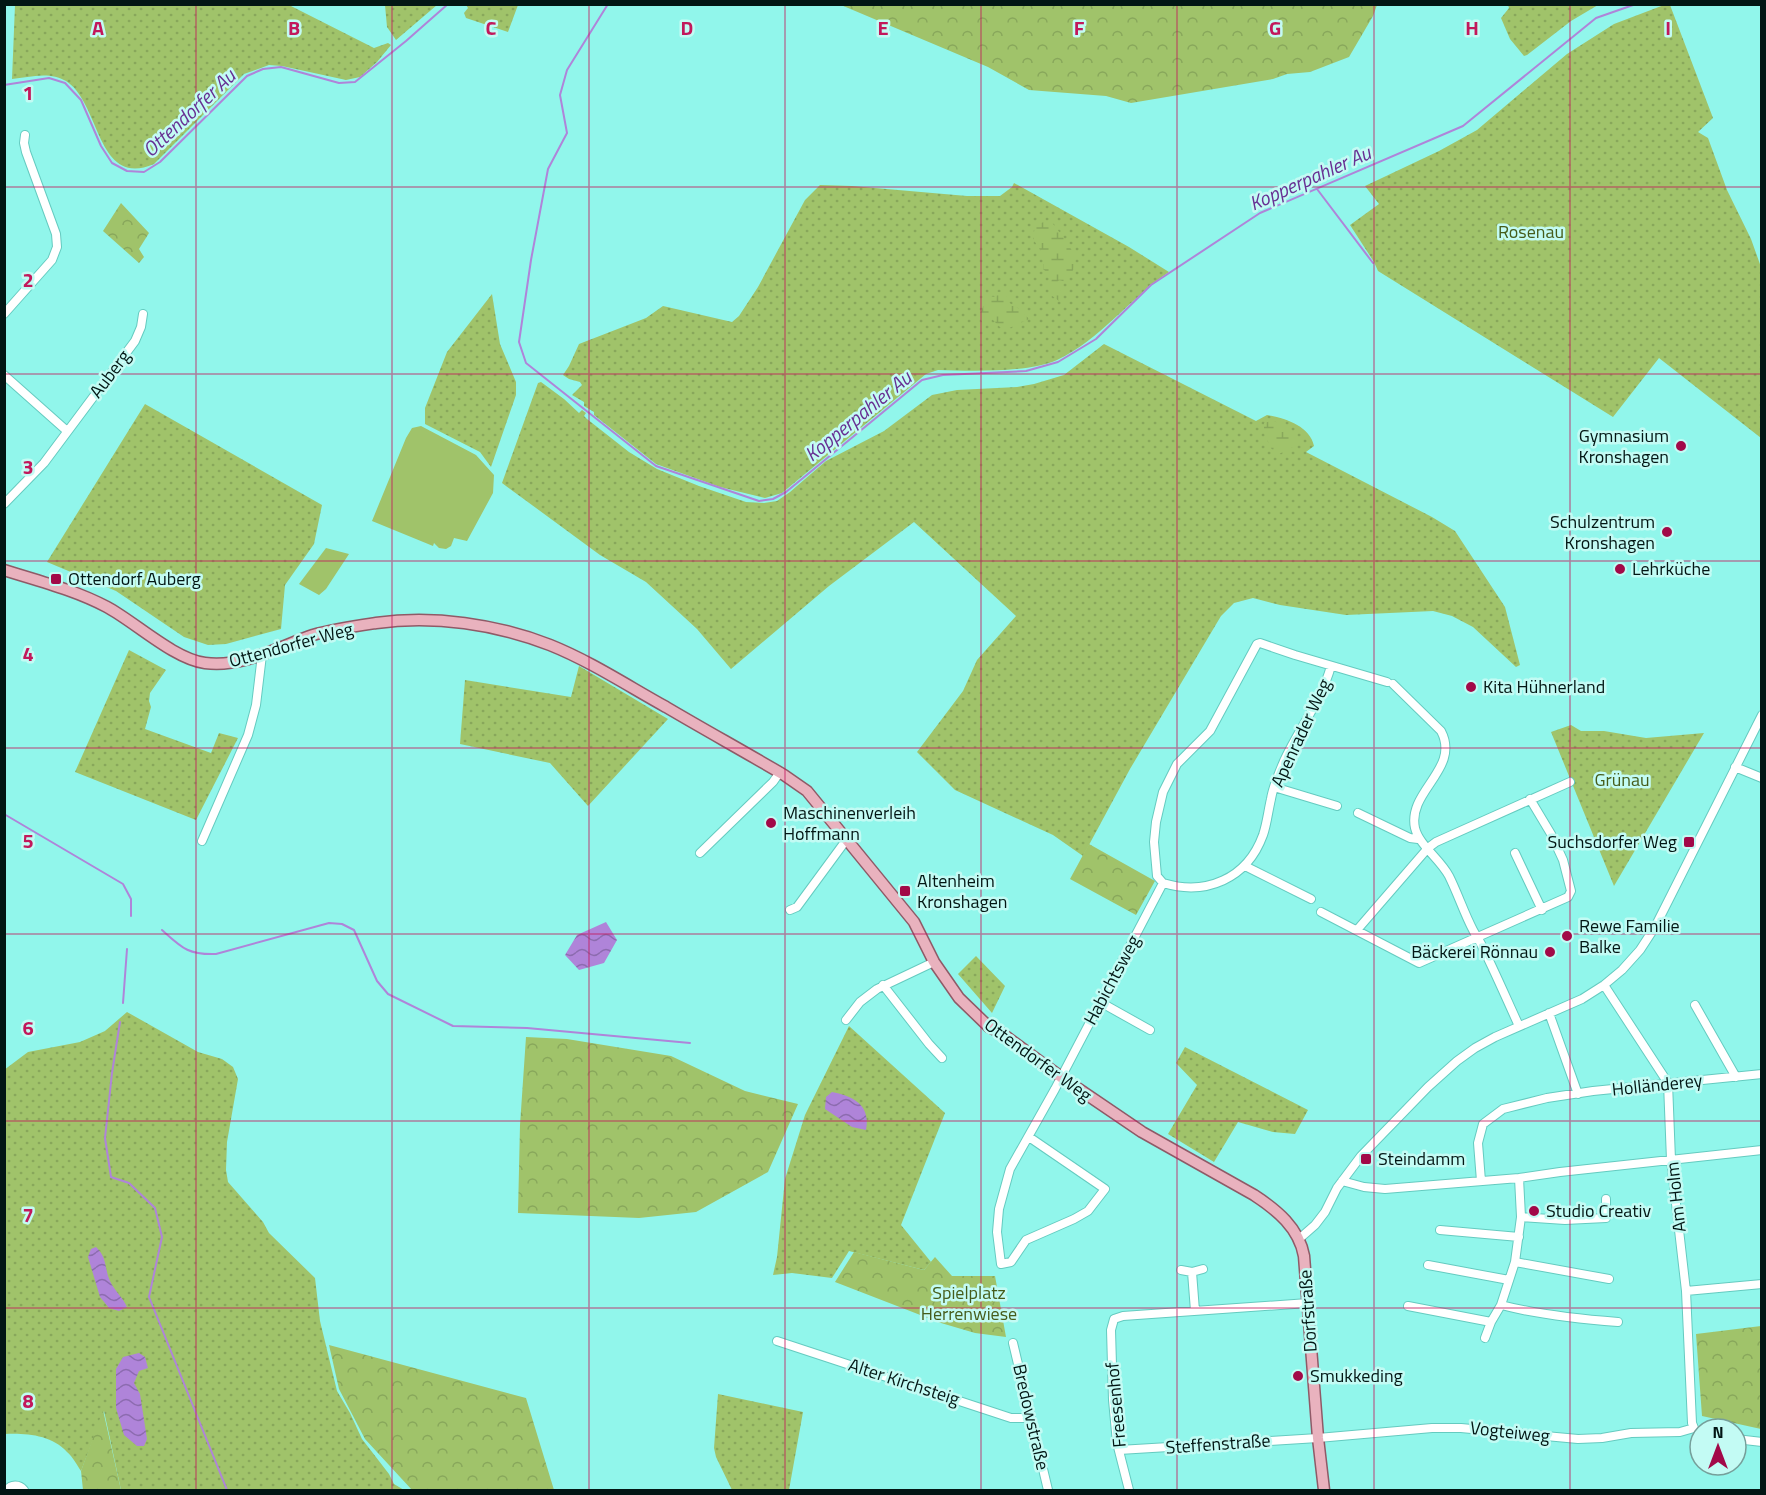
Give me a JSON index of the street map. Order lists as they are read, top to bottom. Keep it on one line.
{"streets":{"main road":["Ottendorfer Weg","Dorfstraße"],"street":["Auberg","Apenrader Weg","Habichtsweg","Holländerey","Am Holm","Alter Kirchsteig","Freesenhof","Bredowstraße","Vogteiweg","Steffenstraße"]},"crossings":[["Ottendorfer Weg","Habichtsweg"],["Ottendorfer Weg","Dorfstraße"],["Apenrader Weg","Habichtsweg"],["Holländerey","Am Holm"],["Dorfstraße","Vogteiweg"],["Dorfstraße","Steffenstraße"],["Alter Kirchsteig","Bredowstraße"],["Freesenhof","Steffenstraße"],["Vogteiweg","Steffenstraße"]],"water":["Ottendorfer Au","Kopperpahler Au"],"parks":["Rosenau","Grünau","Spielplatz Herrenwiese"],"places":{"other":["Gymnasium Kronshagen","Schulzentrum Kronshagen","Lehrküche","Kita Hühnerland","Maschinenverleih Hoffmann","Rewe Familie Balke","Bäckerei Rönnau","Studio Creativ","Smukkeding"],"transit":["Ottendorf Auberg","Suchsdorfer Weg","Altenheim Kronshagen","Steindamm"]},"north":"top","grid":{"columns":["A","B","C","D","E","F","G","H","I"],"rows":["1","2","3","4","5","6","7","8"]}}
